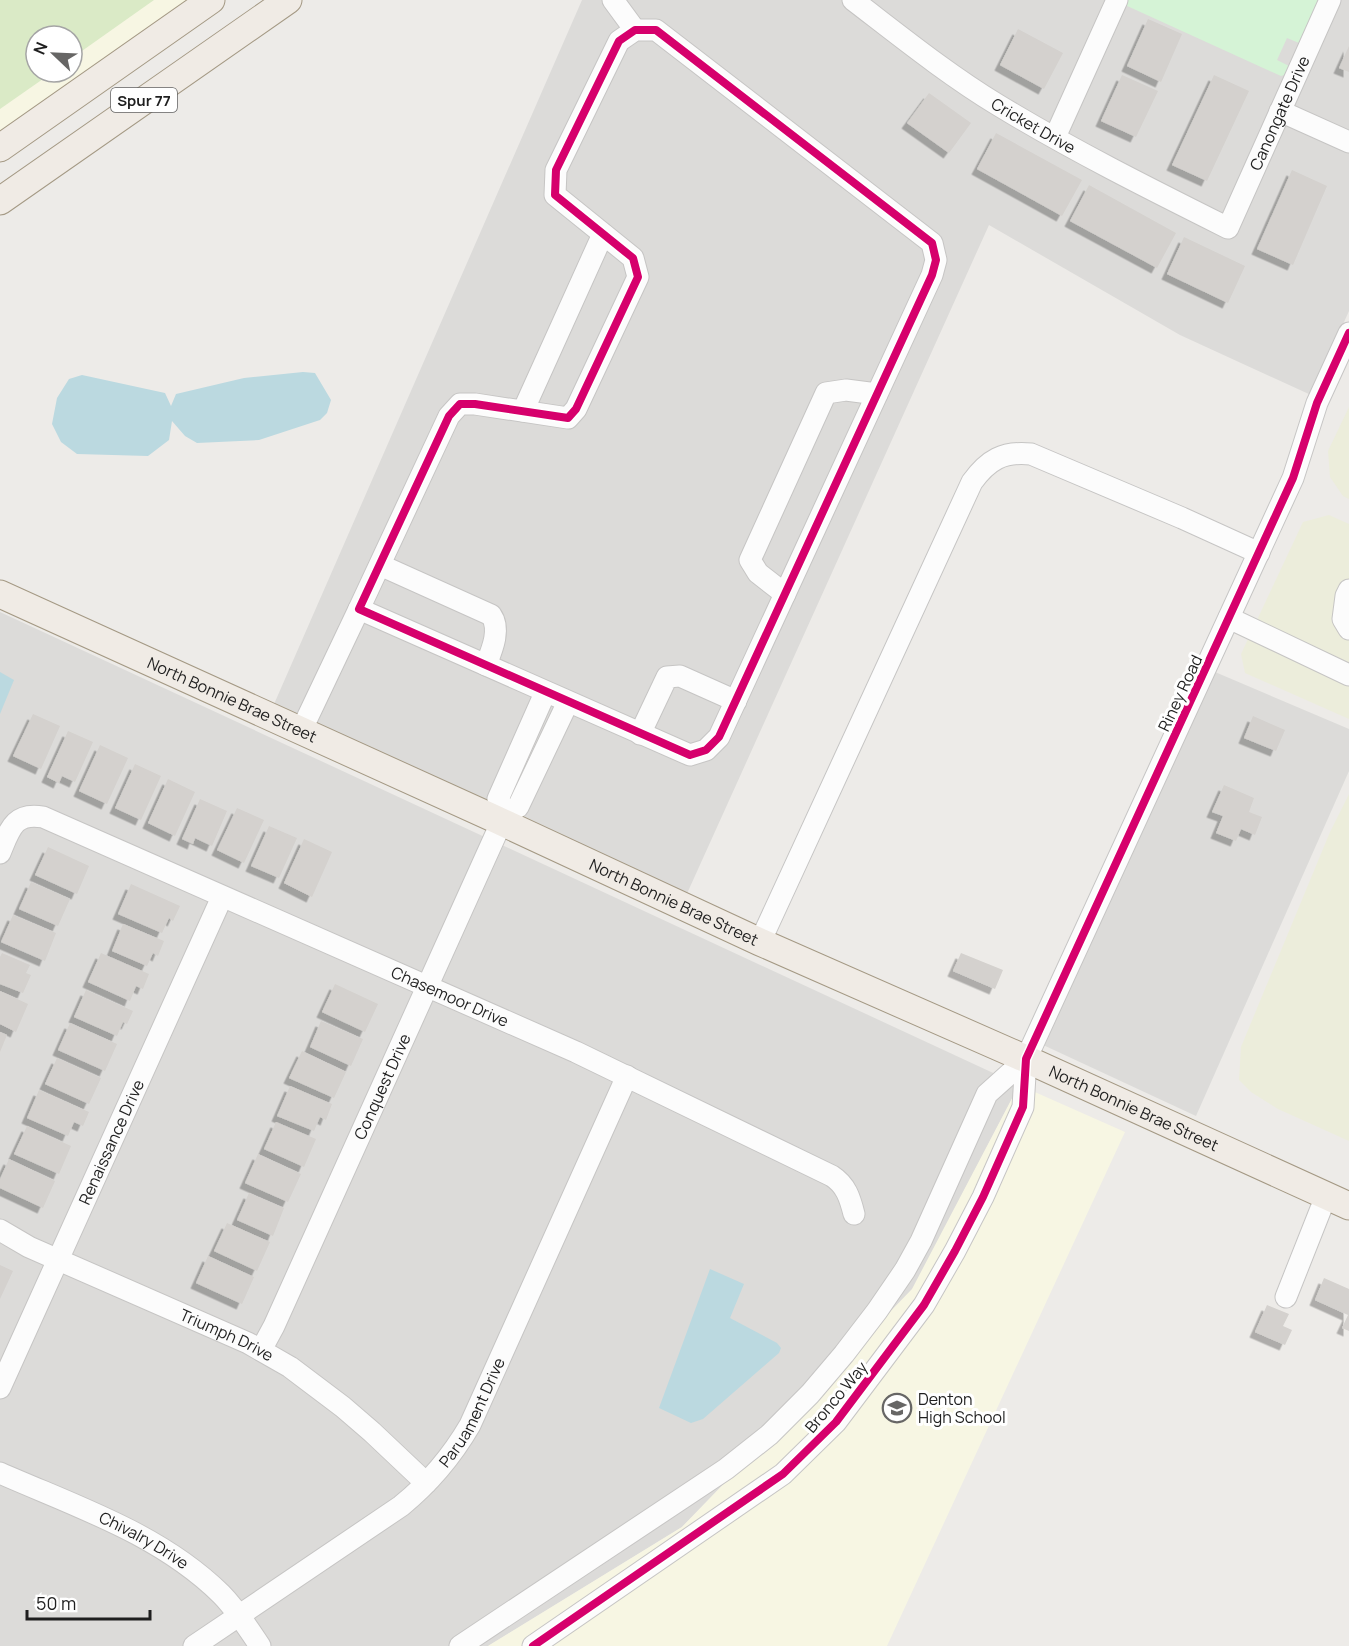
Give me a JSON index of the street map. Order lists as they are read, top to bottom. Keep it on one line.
{"streets":{"main road":["Spur 77","North Bonnie Brae Street"],"street":["Canongate Drive","Cricket Drive","Riney Road","Chasemoor Drive","Conquest Drive","Renaissance Drive","Triumph Drive","Bronco Way","Paruament Drive","Chivalry Drive"]},"crossings":[["Canongate Drive","Cricket Drive"],["Riney Road","North Bonnie Brae Street"],["Riney Road","Bronco Way"],["North Bonnie Brae Street","Conquest Drive"],["North Bonnie Brae Street","Bronco Way"],["Chasemoor Drive","Conquest Drive"],["Chasemoor Drive","Renaissance Drive"],["Chasemoor Drive","Paruament Drive"],["Conquest Drive","Triumph Drive"],["Renaissance Drive","Triumph Drive"],["Triumph Drive","Paruament Drive"],["Paruament Drive","Chivalry Drive"]],"places":{"school or university":["Denton High School"]},"scale_bar":"50 m","north":"top left"}
